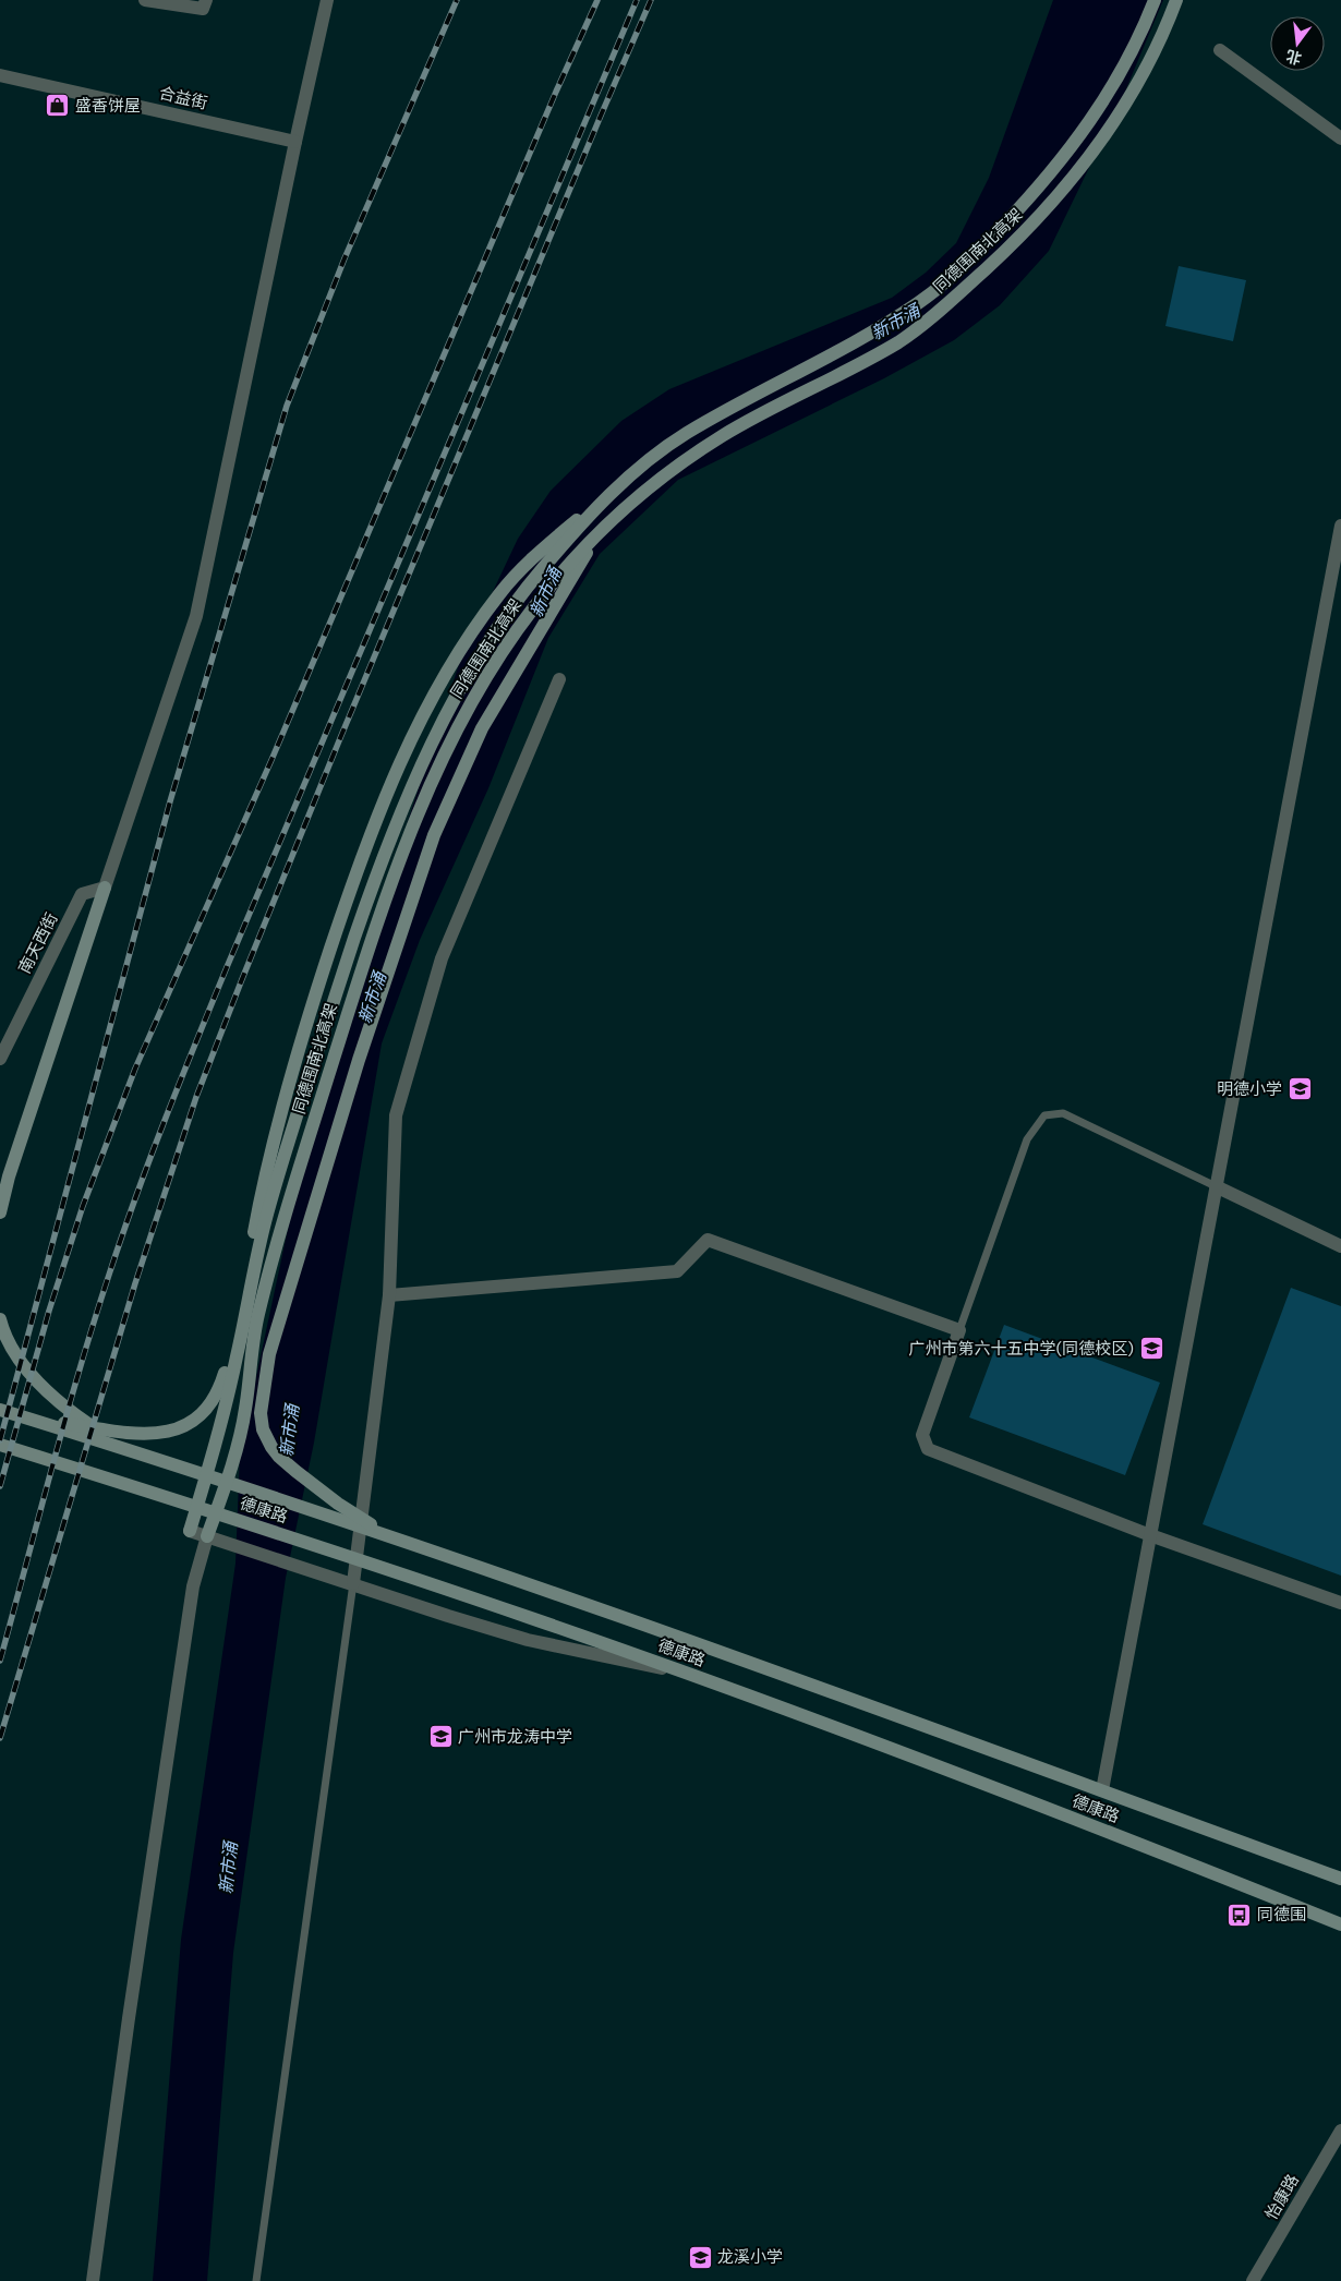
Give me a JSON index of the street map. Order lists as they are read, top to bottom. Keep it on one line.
{"streets":{"main road":["同德围南北高架","德康路"],"street":["合益街","南天西街","怡康路"]},"water":["新市涌"],"places":{"shop":["盛香饼屋"],"school or university":["明德小学","广州市第六十五中学(同德校区)","广州市龙涛中学","龙溪小学"],"bus stop":["同德围"]},"north":"bottom"}
